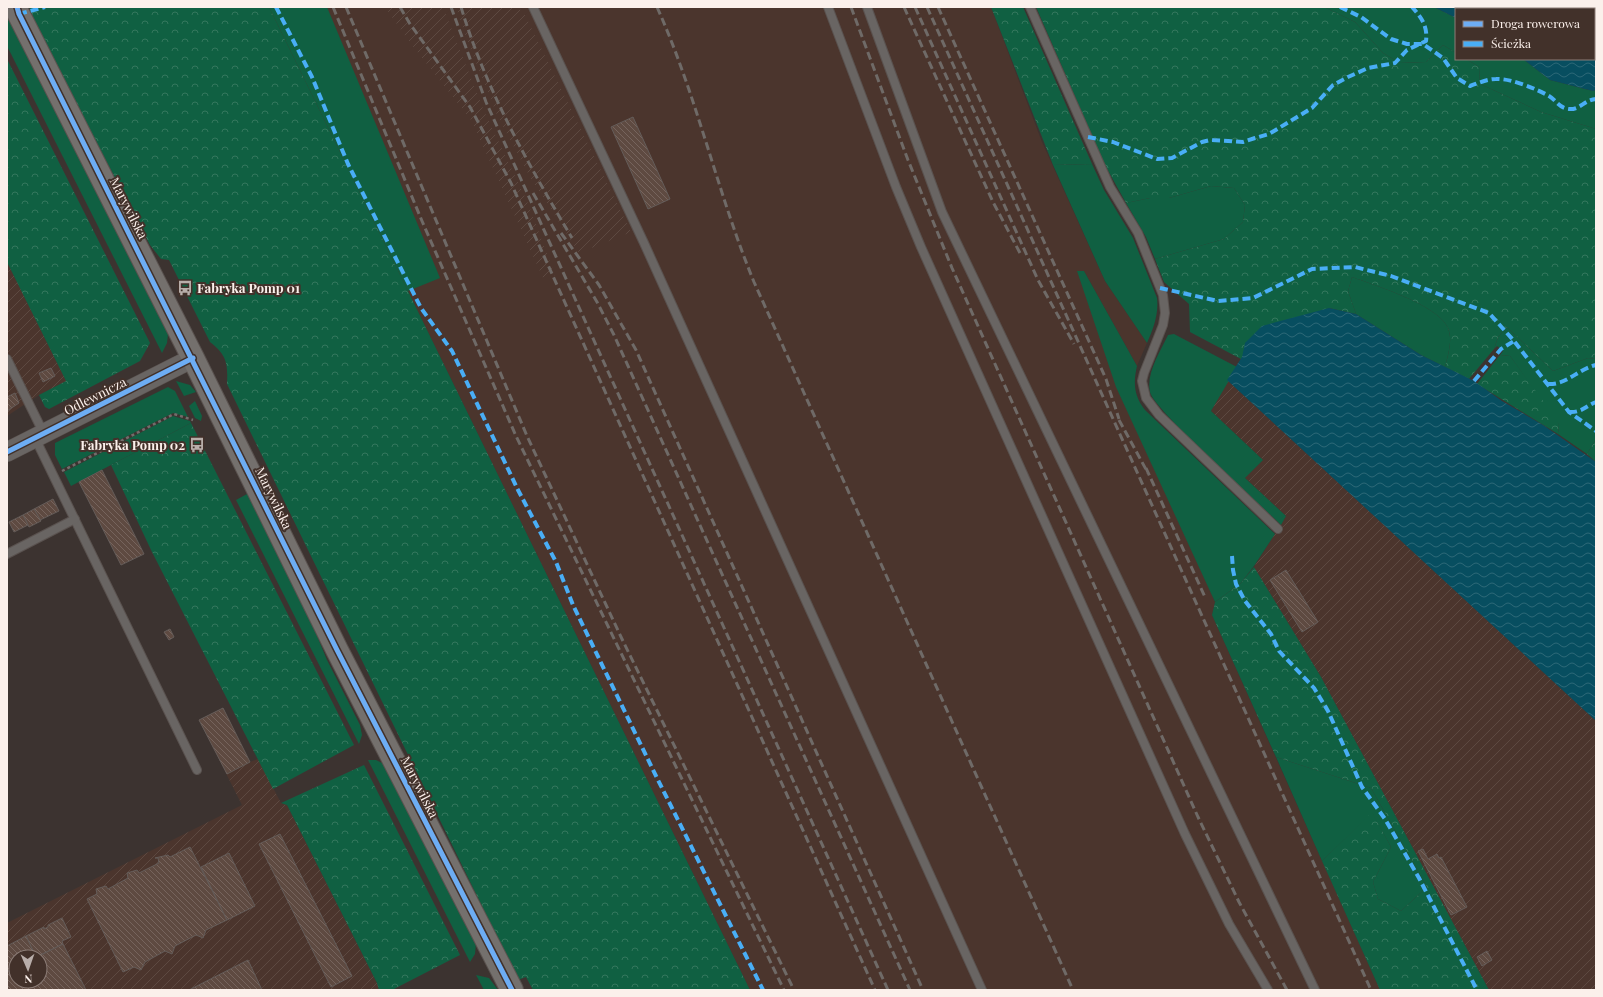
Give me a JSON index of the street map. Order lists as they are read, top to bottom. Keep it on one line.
{"streets":{"main road":["Marywilska"],"street":["Odlewnicza"]},"crossings":[["Marywilska","Odlewnicza"]],"places":{"bus stop":["Fabryka Pomp 01","Fabryka Pomp 02"]},"legend":["Droga rowerowa","Ścieżka"],"north":"bottom"}
